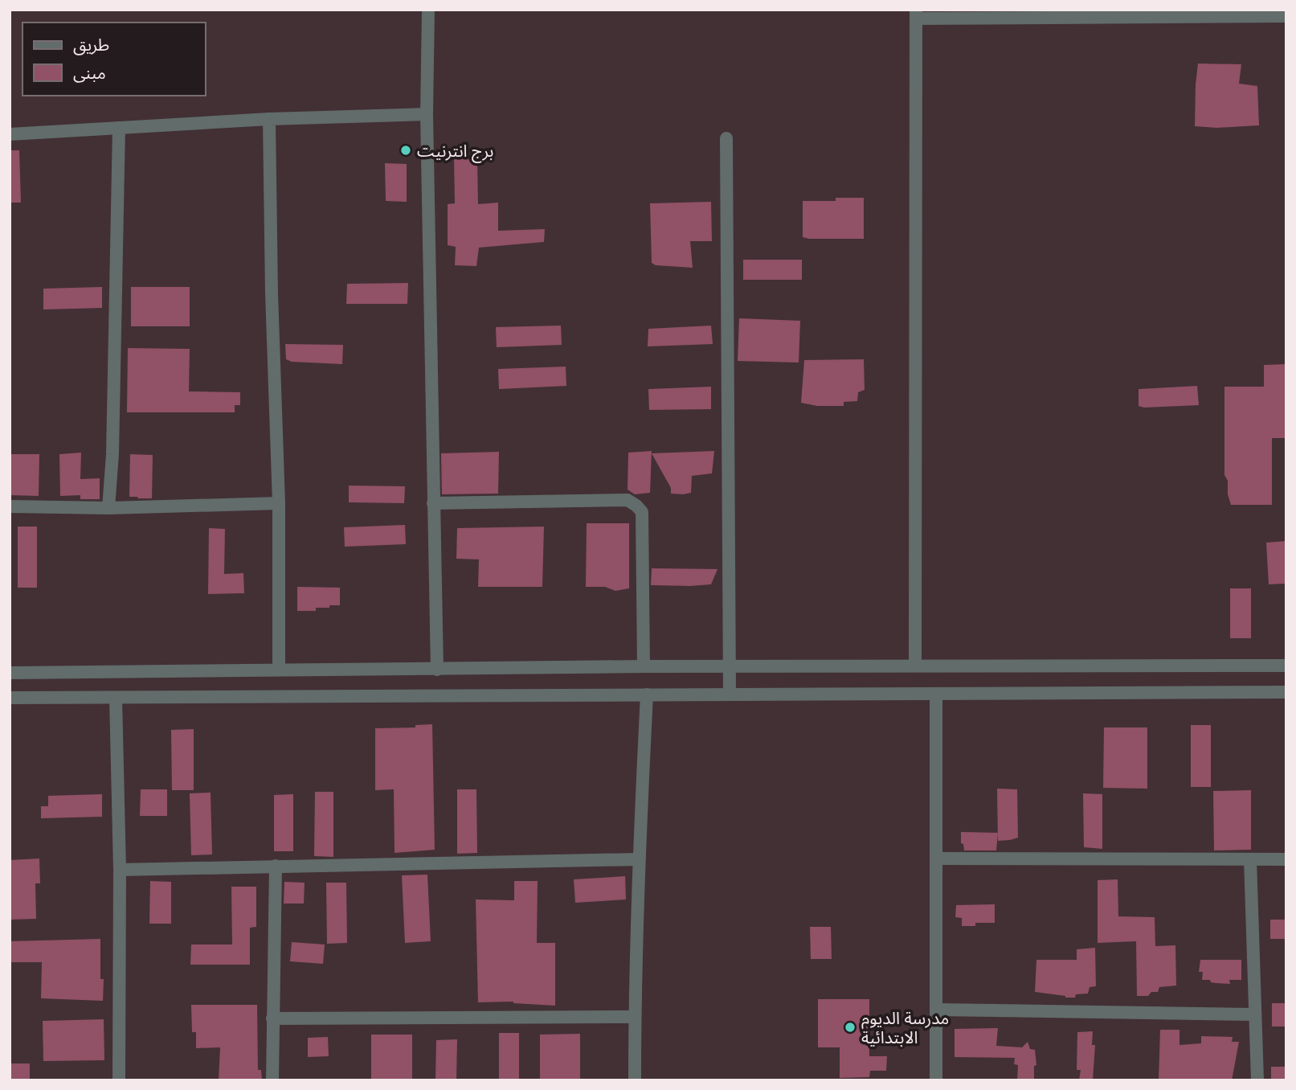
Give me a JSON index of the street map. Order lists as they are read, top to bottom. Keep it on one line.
{"places":["برج انترنيت","مدرسة الديوم الابتدائية"],"legend":["طريق","مبنى"]}
